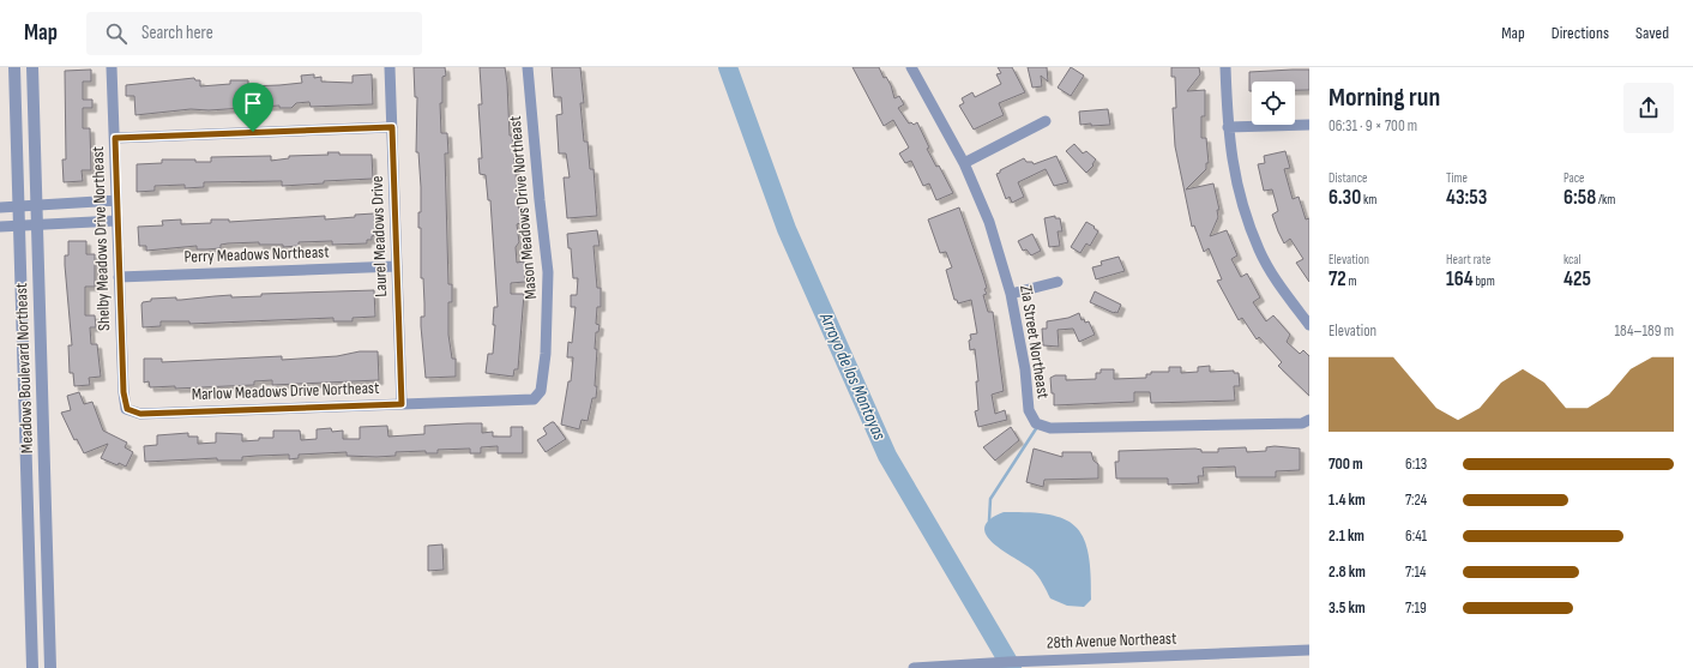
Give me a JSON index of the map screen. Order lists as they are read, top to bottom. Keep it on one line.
{"streets":{"street":["Mason Meadows Drive Northeast","Laurel Meadows Drive","Shelby Meadows Drive Northeast","Perry Meadows Northeast","Zia Street Northeast","Meadows Boulevard Northeast","Marlow Meadows Drive Northeast","28th Avenue Northeast"]},"crossings":[["Mason Meadows Drive Northeast","Marlow Meadows Drive Northeast"],["Laurel Meadows Drive","Perry Meadows Northeast"],["Laurel Meadows Drive","Marlow Meadows Drive Northeast"],["Shelby Meadows Drive Northeast","Perry Meadows Northeast"],["Shelby Meadows Drive Northeast","Marlow Meadows Drive Northeast"]],"water":["Arroyo de los Montoyas"],"page":{"header":"Map","search":"Search here","nav":["Map","Directions","Saved"],"heading":["Morning run","06:31 · 9 × 700 m"],"stats":[["Distance","6.30 km"],["Time","43:53"],["Pace","6:58 /km"],["Elevation","72 m"],["Heart rate","164 bpm"],["kcal","425"]],"chart":["Elevation","184–189 m"],"list":[{"name":"700 m","note":"6:13"},{"name":"1.4 km","note":"7:24"},{"name":"2.1 km","note":"6:41"},{"name":"2.8 km","note":"7:14"},{"name":"3.5 km","note":"7:19"}]}}
